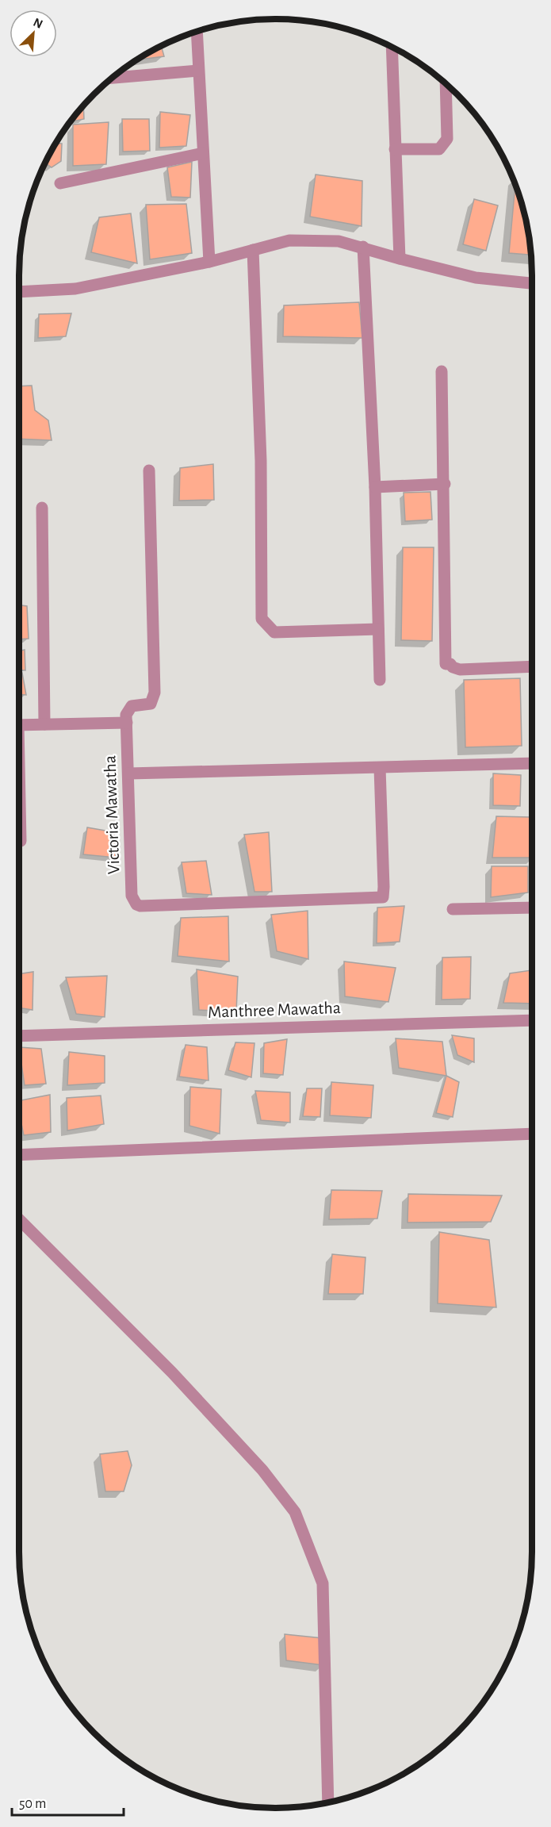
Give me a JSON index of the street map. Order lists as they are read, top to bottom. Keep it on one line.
{"streets":{"street":["Victoria Mawatha","Manthree Mawatha"]},"scale_bar":"50 m","north":"top right"}
